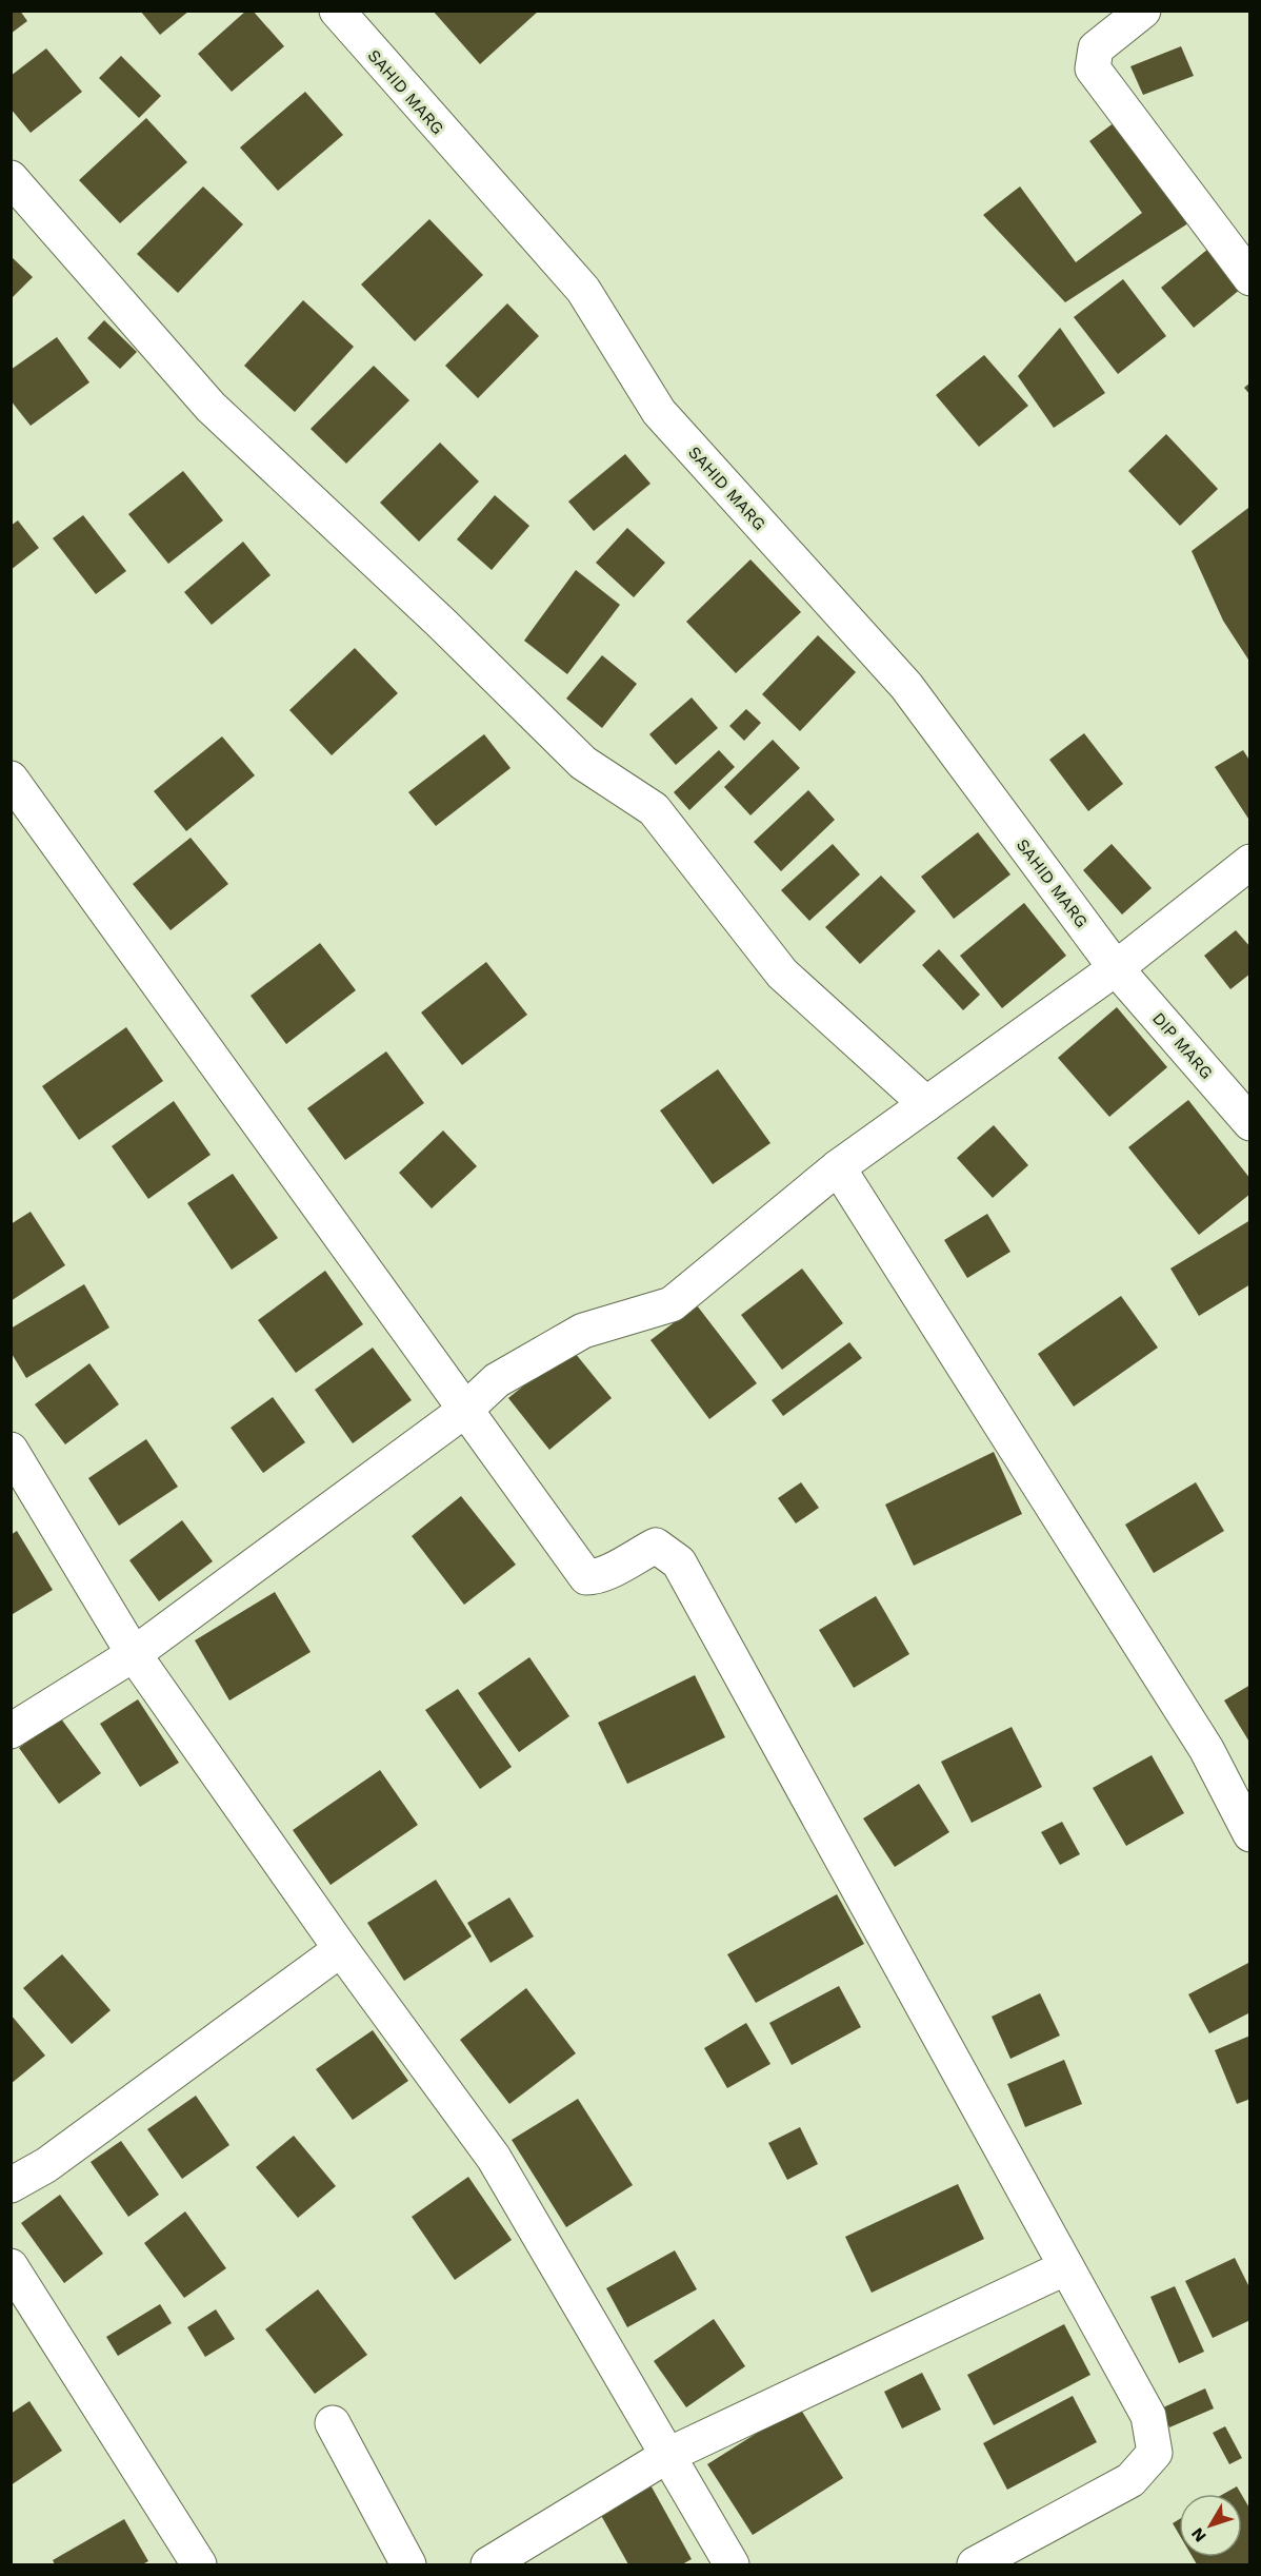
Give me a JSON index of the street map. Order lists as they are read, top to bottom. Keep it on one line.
{"streets":{"street":["SAHID MARG","DIP MARG"]},"crossings":[["SAHID MARG","DIP MARG"]],"north":"bottom left"}
